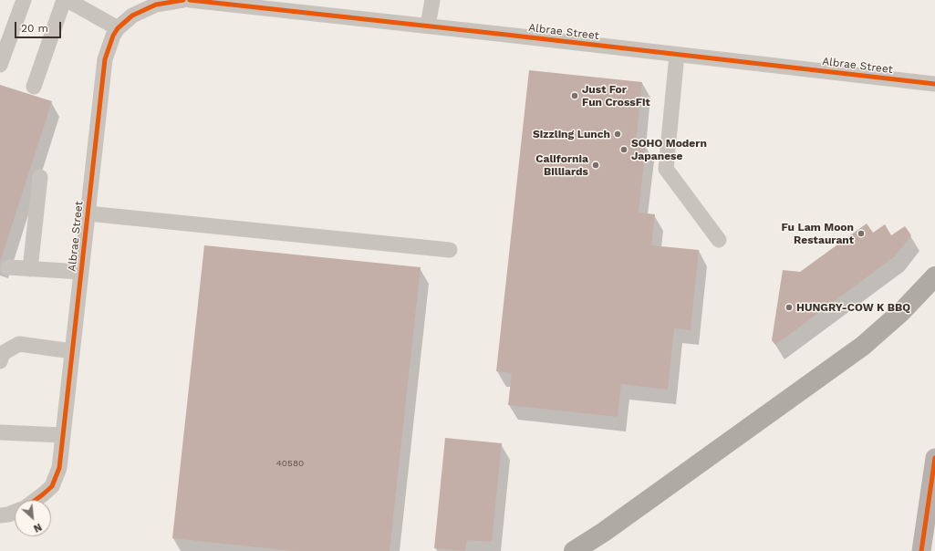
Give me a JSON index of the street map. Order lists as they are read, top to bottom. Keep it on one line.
{"streets":{"street":["Albrae Street"]},"places":["Just For Fun CrossFit","Sizzling Lunch","SOHO Modern Japanese","California Billiards","Fu Lam Moon Restaurant","HUNGRY-COW K BBQ"],"house_numbers":["40580"],"scale_bar":"20 m","north":"bottom right"}
